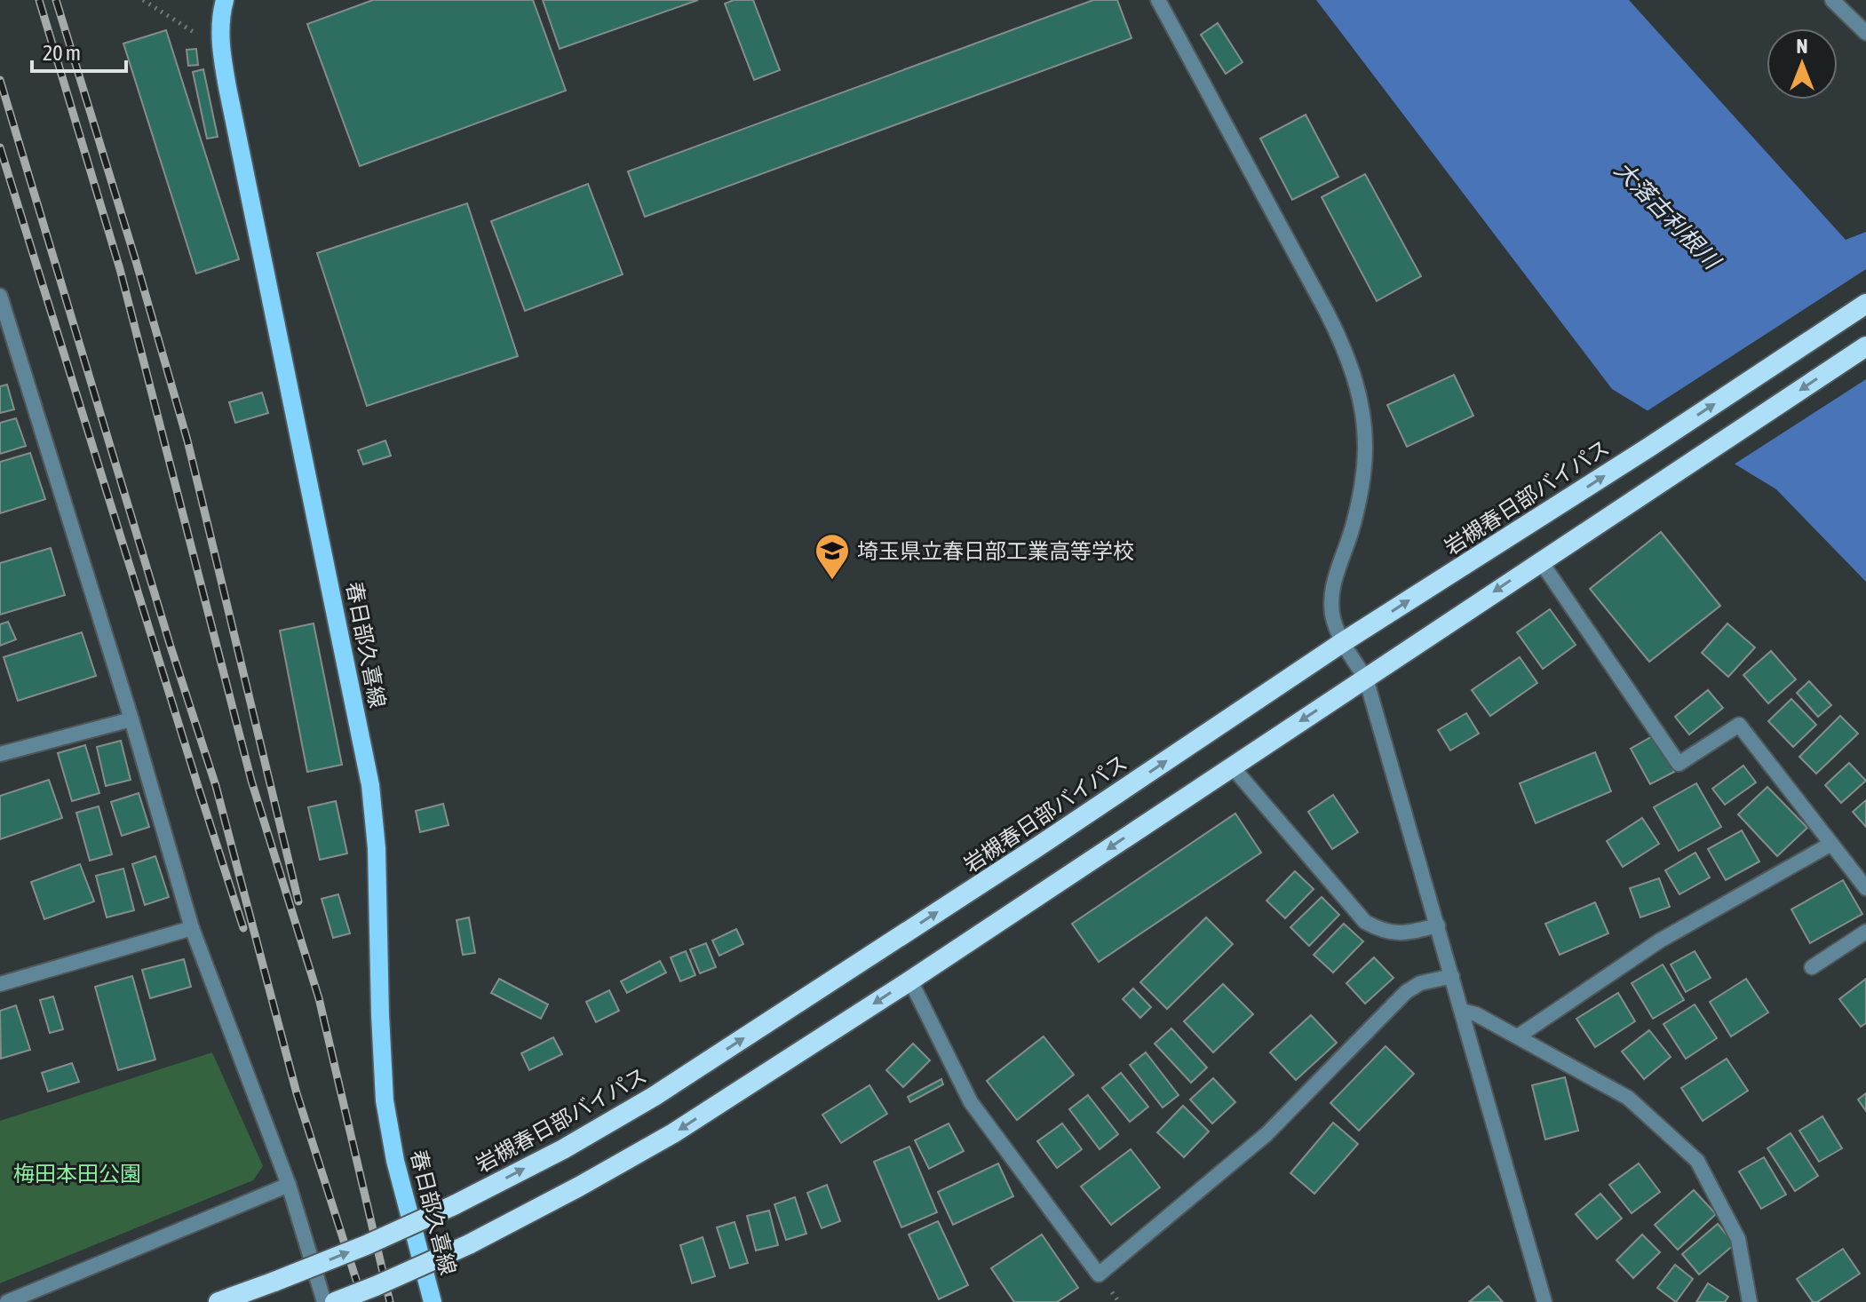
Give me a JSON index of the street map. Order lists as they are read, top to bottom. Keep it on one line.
{"streets":{"highway":["岩槻春日部バイパス"],"main road":["春日部久喜線"]},"water":["大落古利根川"],"parks":["梅田本田公園"],"places":{"school or university":["埼玉県立春日部工業高等学校"]},"scale_bar":"20 m","north":"top"}
